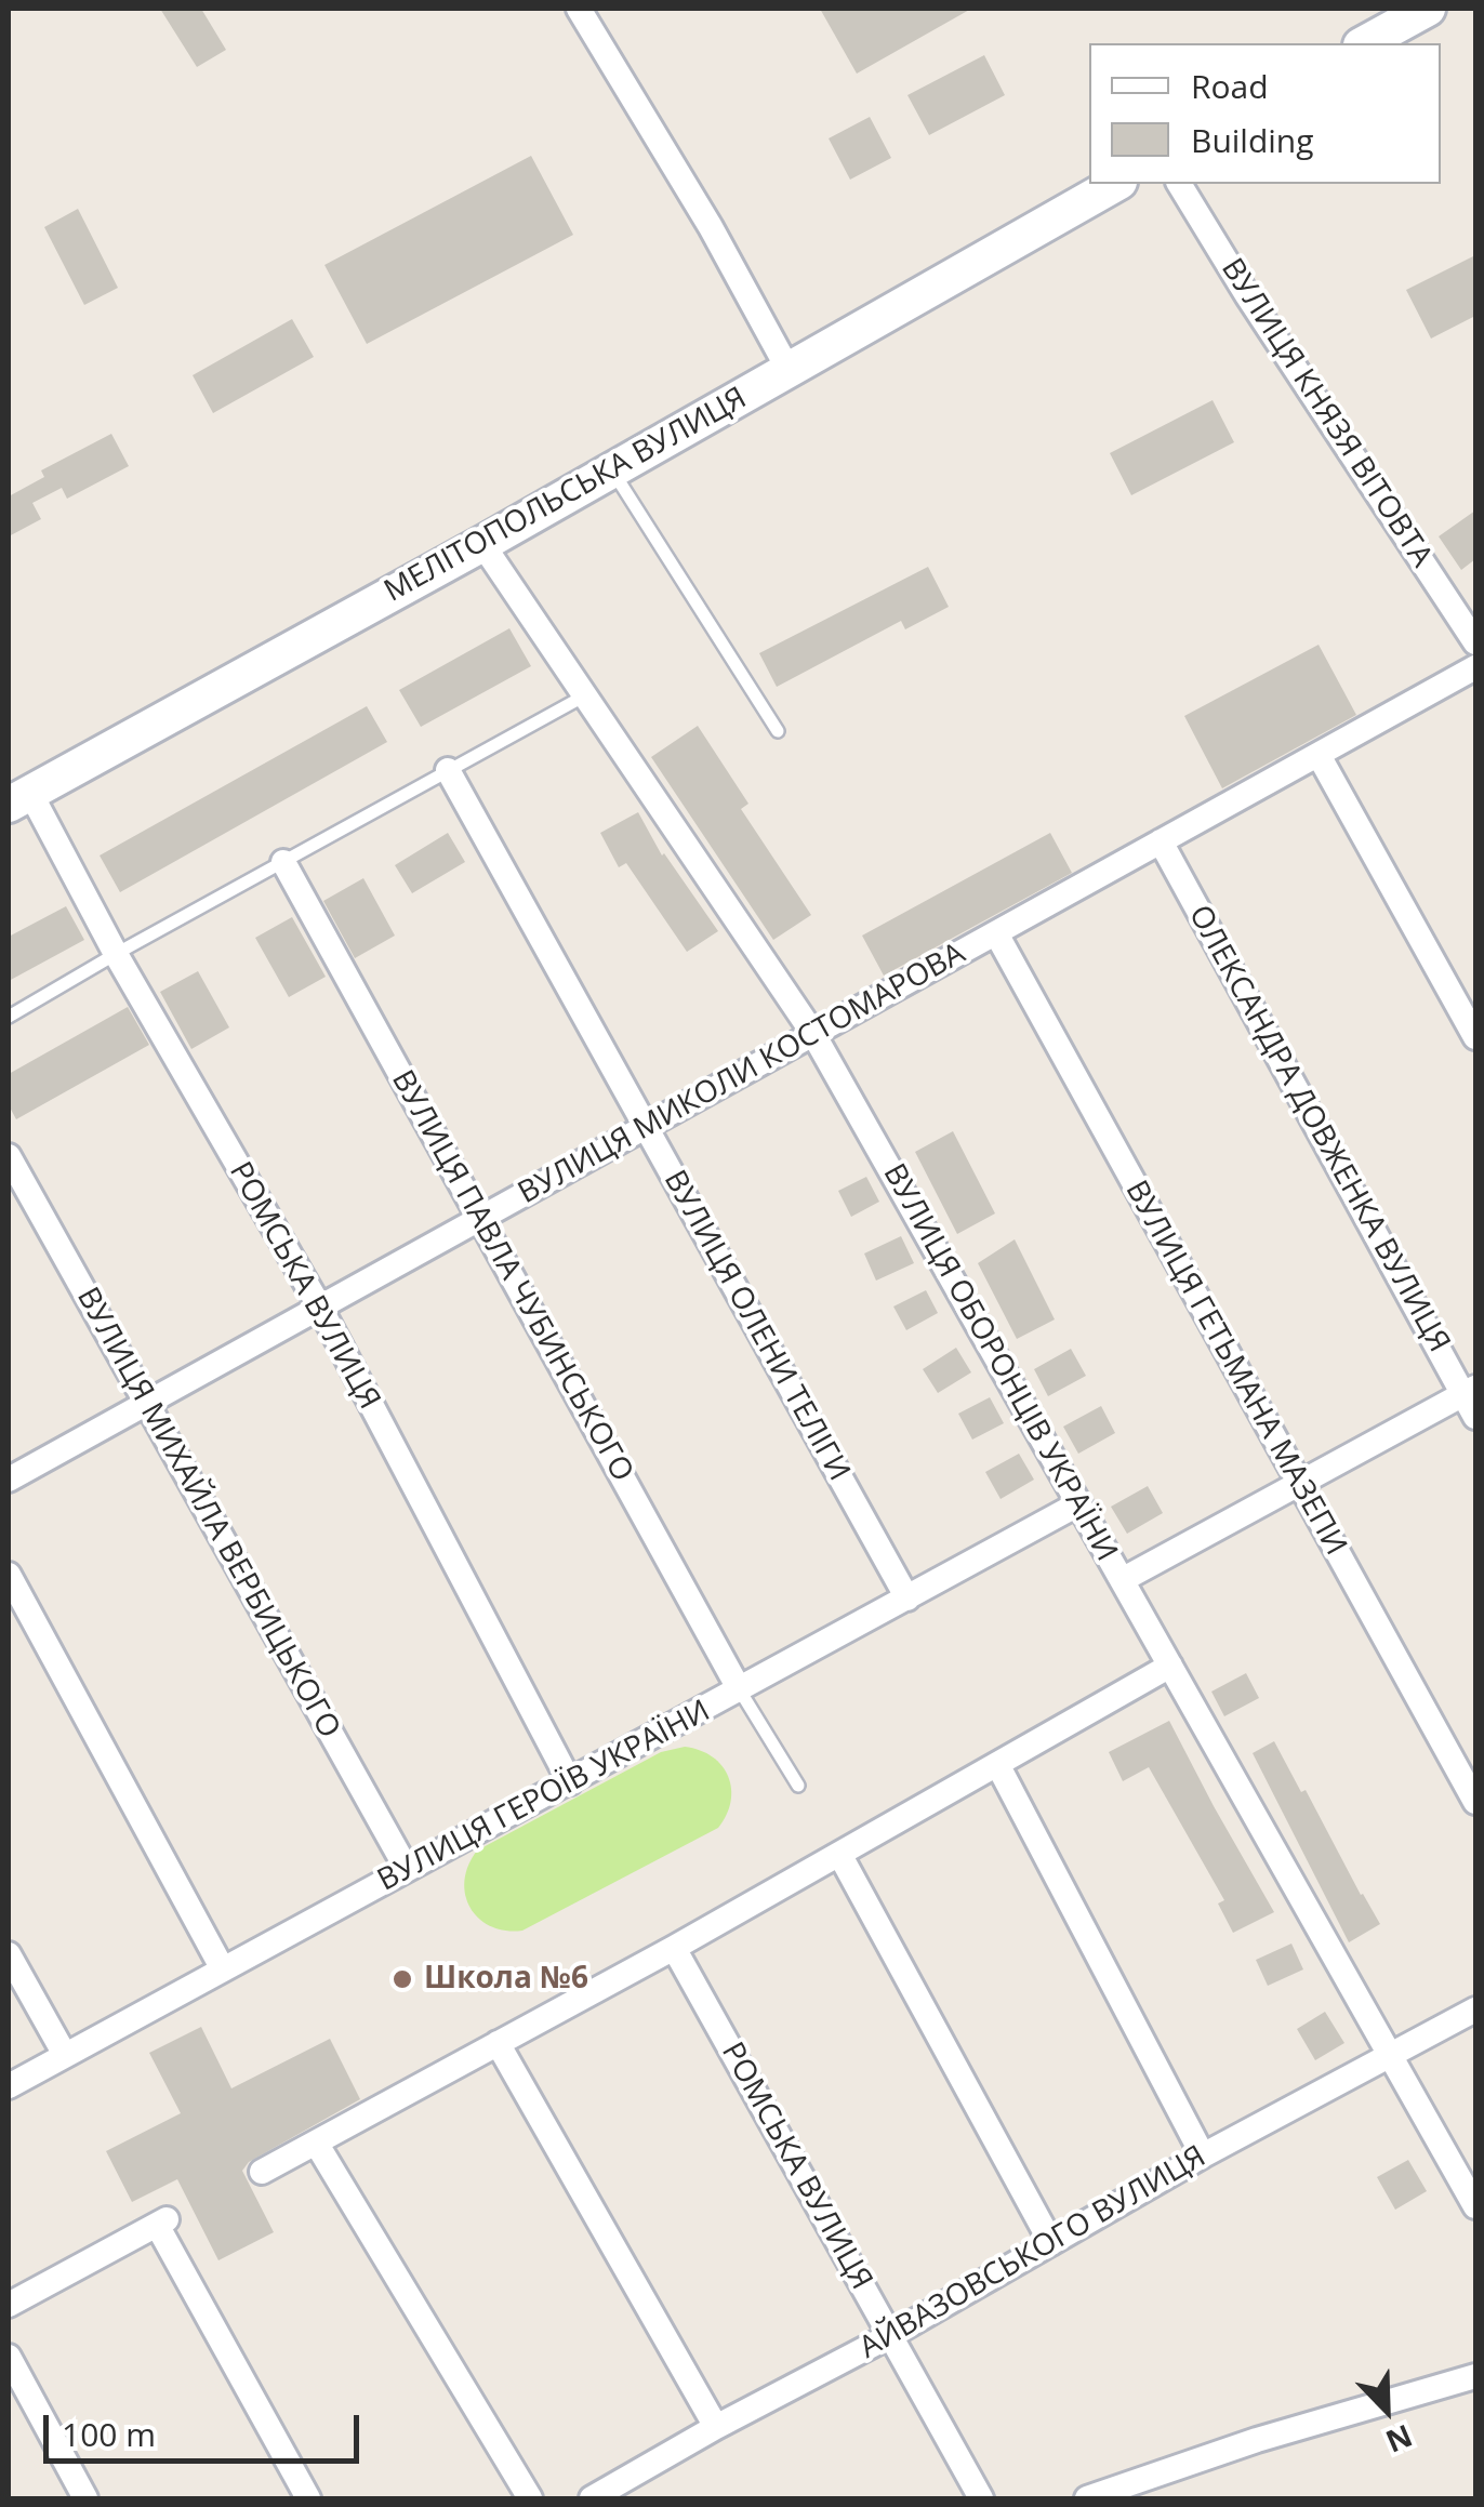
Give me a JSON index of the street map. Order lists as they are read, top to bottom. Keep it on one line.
{"streets":{"main road":["МЕЛІТОПОЛЬСЬКА ВУЛИЦЯ"],"street":["ВУЛИЦЯ КНЯЗЯ ВІТОВТА","ВУЛИЦЯ МИКОЛИ КОСТОМАРОВА","ОЛЕКСАНДРА ДОВЖЕНКА ВУЛИЦЯ","ВУЛИЦЯ ПАВЛА ЧУБИНСЬКОГО","РОМСЬКА ВУЛИЦЯ","ВУЛИЦЯ ОЛЕНИ ТЕЛІГИ","ВУЛИЦЯ ОБОРОНЦІВ УКРАЇНИ","ВУЛИЦЯ ГЕТЬМАНА МАЗЕПИ","ВУЛИЦЯ МИХАЙЛА ВЕРБИЦЬКОГО","ВУЛИЦЯ ГЕРОЇВ УКРАЇНИ","АЙВАЗОВСЬКОГО ВУЛИЦЯ"]},"crossings":[["МЕЛІТОПОЛЬСЬКА ВУЛИЦЯ","РОМСЬКА ВУЛИЦЯ"],["МЕЛІТОПОЛЬСЬКА ВУЛИЦЯ","ВУЛИЦЯ ОБОРОНЦІВ УКРАЇНИ"],["ВУЛИЦЯ МИКОЛИ КОСТОМАРОВА","ОЛЕКСАНДРА ДОВЖЕНКА ВУЛИЦЯ"],["ВУЛИЦЯ МИКОЛИ КОСТОМАРОВА","ВУЛИЦЯ ПАВЛА ЧУБИНСЬКОГО"],["ВУЛИЦЯ МИКОЛИ КОСТОМАРОВА","РОМСЬКА ВУЛИЦЯ"],["ВУЛИЦЯ МИКОЛИ КОСТОМАРОВА","ВУЛИЦЯ ОЛЕНИ ТЕЛІГИ"],["ВУЛИЦЯ МИКОЛИ КОСТОМАРОВА","ВУЛИЦЯ ОБОРОНЦІВ УКРАЇНИ"],["ВУЛИЦЯ МИКОЛИ КОСТОМАРОВА","ВУЛИЦЯ ГЕТЬМАНА МАЗЕПИ"],["ВУЛИЦЯ МИКОЛИ КОСТОМАРОВА","ВУЛИЦЯ МИХАЙЛА ВЕРБИЦЬКОГО"],["ВУЛИЦЯ ПАВЛА ЧУБИНСЬКОГО","ВУЛИЦЯ ГЕРОЇВ УКРАЇНИ"],["РОМСЬКА ВУЛИЦЯ","ВУЛИЦЯ ГЕРОЇВ УКРАЇНИ"],["РОМСЬКА ВУЛИЦЯ","АЙВАЗОВСЬКОГО ВУЛИЦЯ"],["ВУЛИЦЯ ОЛЕНИ ТЕЛІГИ","ВУЛИЦЯ ГЕРОЇВ УКРАЇНИ"],["ВУЛИЦЯ ОБОРОНЦІВ УКРАЇНИ","ВУЛИЦЯ ГЕРОЇВ УКРАЇНИ"],["ВУЛИЦЯ ОБОРОНЦІВ УКРАЇНИ","АЙВАЗОВСЬКОГО ВУЛИЦЯ"],["ВУЛИЦЯ МИХАЙЛА ВЕРБИЦЬКОГО","ВУЛИЦЯ ГЕРОЇВ УКРАЇНИ"]],"places":["Школа №6"],"legend":["Road","Building"],"scale_bar":"100 m","north":"bottom right"}
